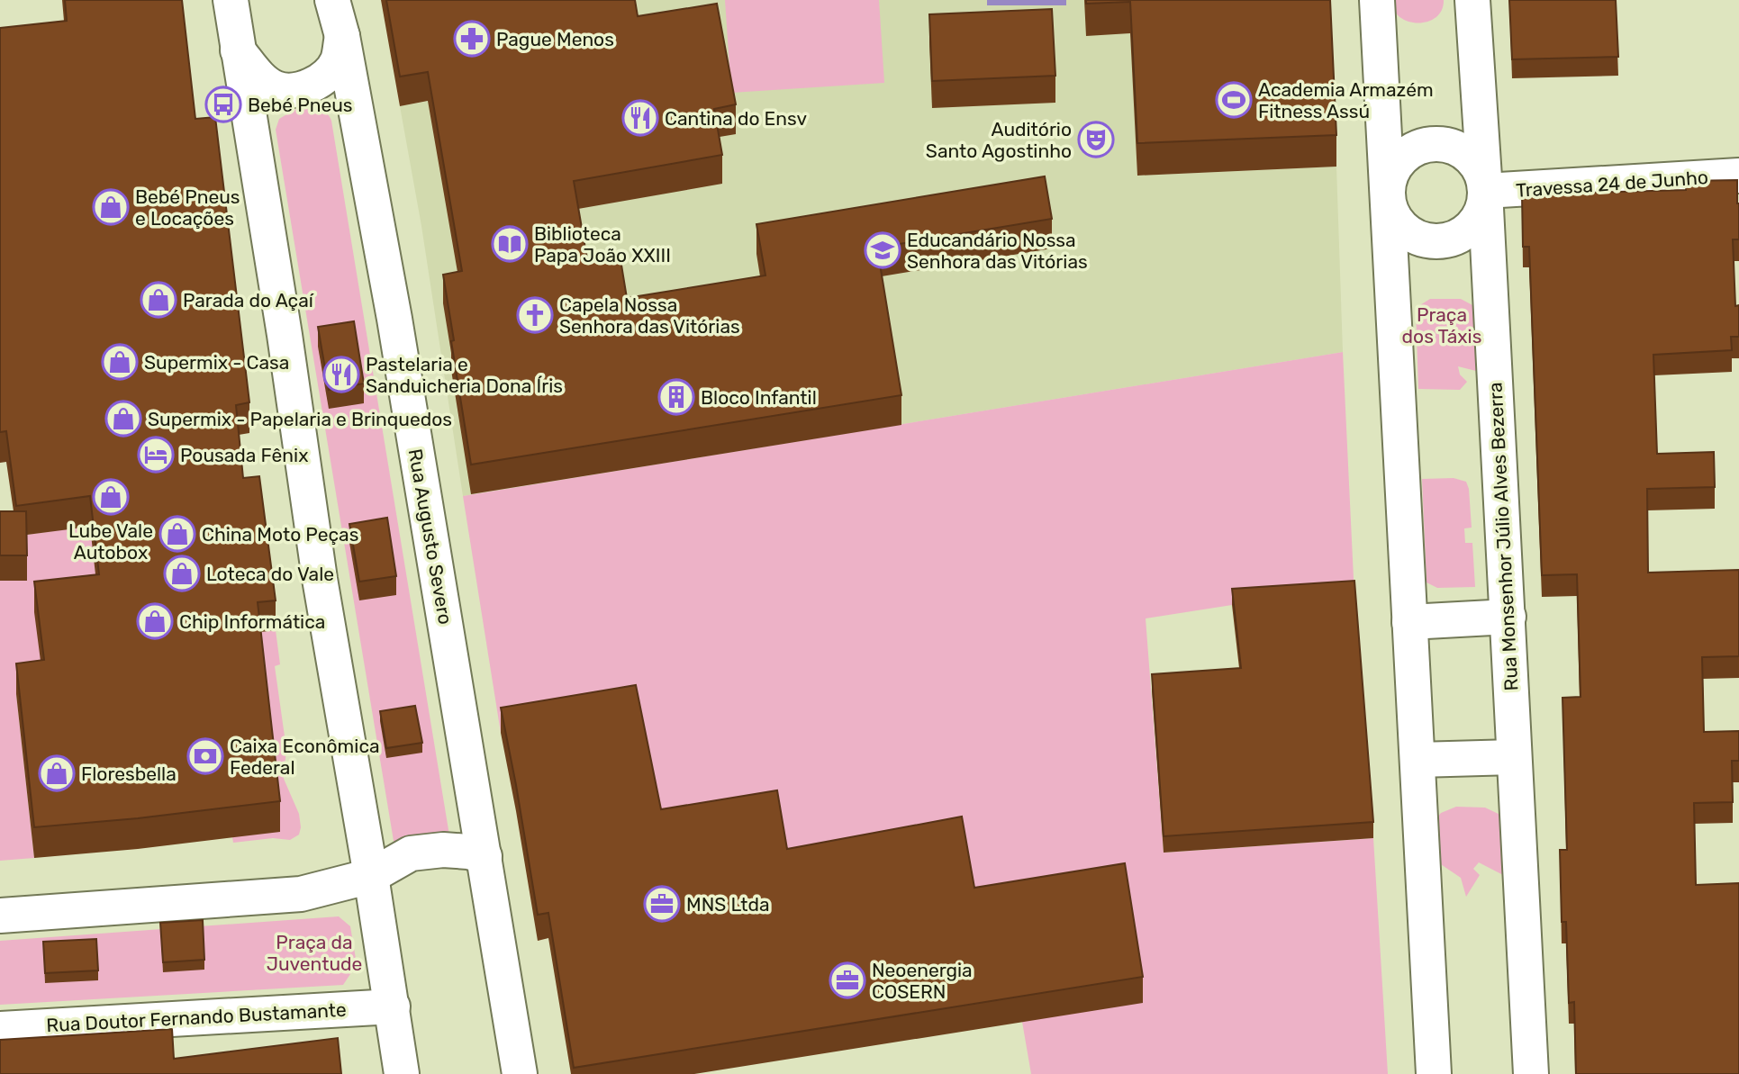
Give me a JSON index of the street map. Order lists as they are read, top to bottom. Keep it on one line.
{"streets":{"street":["Travessa 24 de Junho","Rua Augusto Severo","Rua Monsenhor Júlio Alves Bezerra","Rua Doutor Fernando Bustamante"]},"crossings":[["Travessa 24 de Junho","Rua Monsenhor Júlio Alves Bezerra"]],"parks":["Praça dos Táxis","Praça da Juventude"],"places":{"pharmacy":["Pague Menos"],"sports":["Academia Armazém Fitness Assú"],"bus stop":["Bebé Pneus"],"restaurant":["Cantina do Ensv","Pastelaria e Sanduicheria Dona Íris"],"theatre":["Auditório Santo Agostinho"],"shop":["Bebé Pneus e Locações","Parada do Açaí","Supermix - Casa","Supermix - Papelaria e Brinquedos","Lube Vale Autobox","China Moto Peças","Loteca do Vale","Chip Informática","Floresbella"],"library":["Biblioteca Papa João XXIII"],"school or university":["Educandário Nossa Senhora das Vitórias"],"church":["Capela Nossa Senhora das Vitórias"],"building":["Bloco Infantil"],"hotel":["Pousada Fênix"],"bank":["Caixa Econômica Federal"],"office":["MNS Ltda","Neoenergia COSERN"]}}
